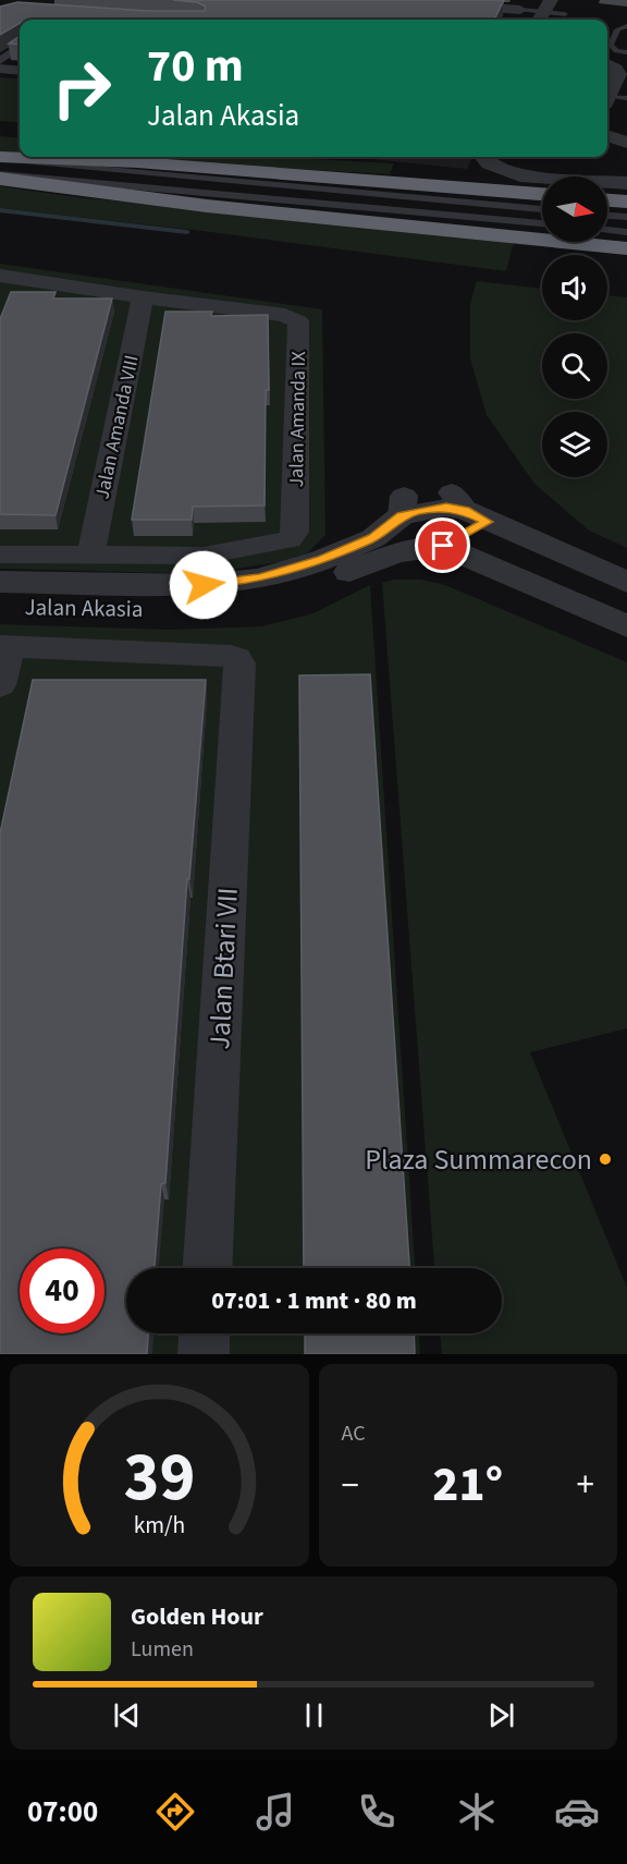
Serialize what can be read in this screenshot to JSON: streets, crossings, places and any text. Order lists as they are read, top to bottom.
{
  "streets": {
    "street": [
      "Jalan Amanda IX",
      "Jalan Amanda VIII",
      "Jalan Akasia",
      "Jalan Btari VII"
    ]
  },
  "crossings": [
    ["Jalan Amanda IX", "Jalan Amanda VIII"]
  ],
  "places": ["Plaza Summarecon"],
  "north": "right",
  "page": {
    "turn": ["70 m", "Jalan Akasia"],
    "limit": "40",
    "trip": "07:01 · 1 mnt · 80 m",
    "tile": "AC",
    "heat": ["−", "21°", "+"],
    "song": ["Golden Hour", "Lumen"],
    "tabs": "07:00",
    "gauge": ["39", "km/h"]
  }
}
